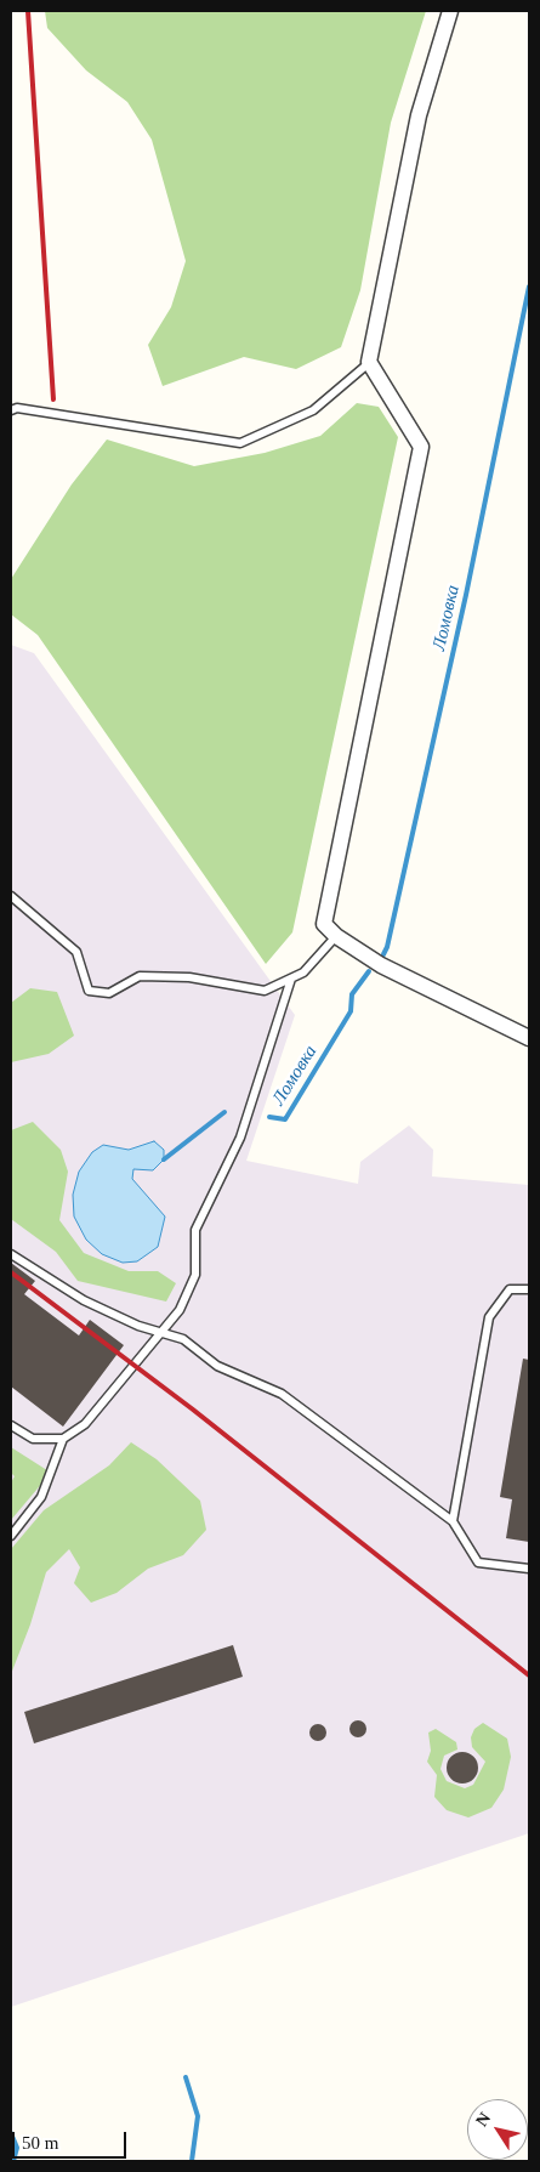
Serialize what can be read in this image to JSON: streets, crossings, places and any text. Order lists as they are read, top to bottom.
{
  "water": ["Ломовка"],
  "scale_bar": "50 m",
  "north": "top left"
}
